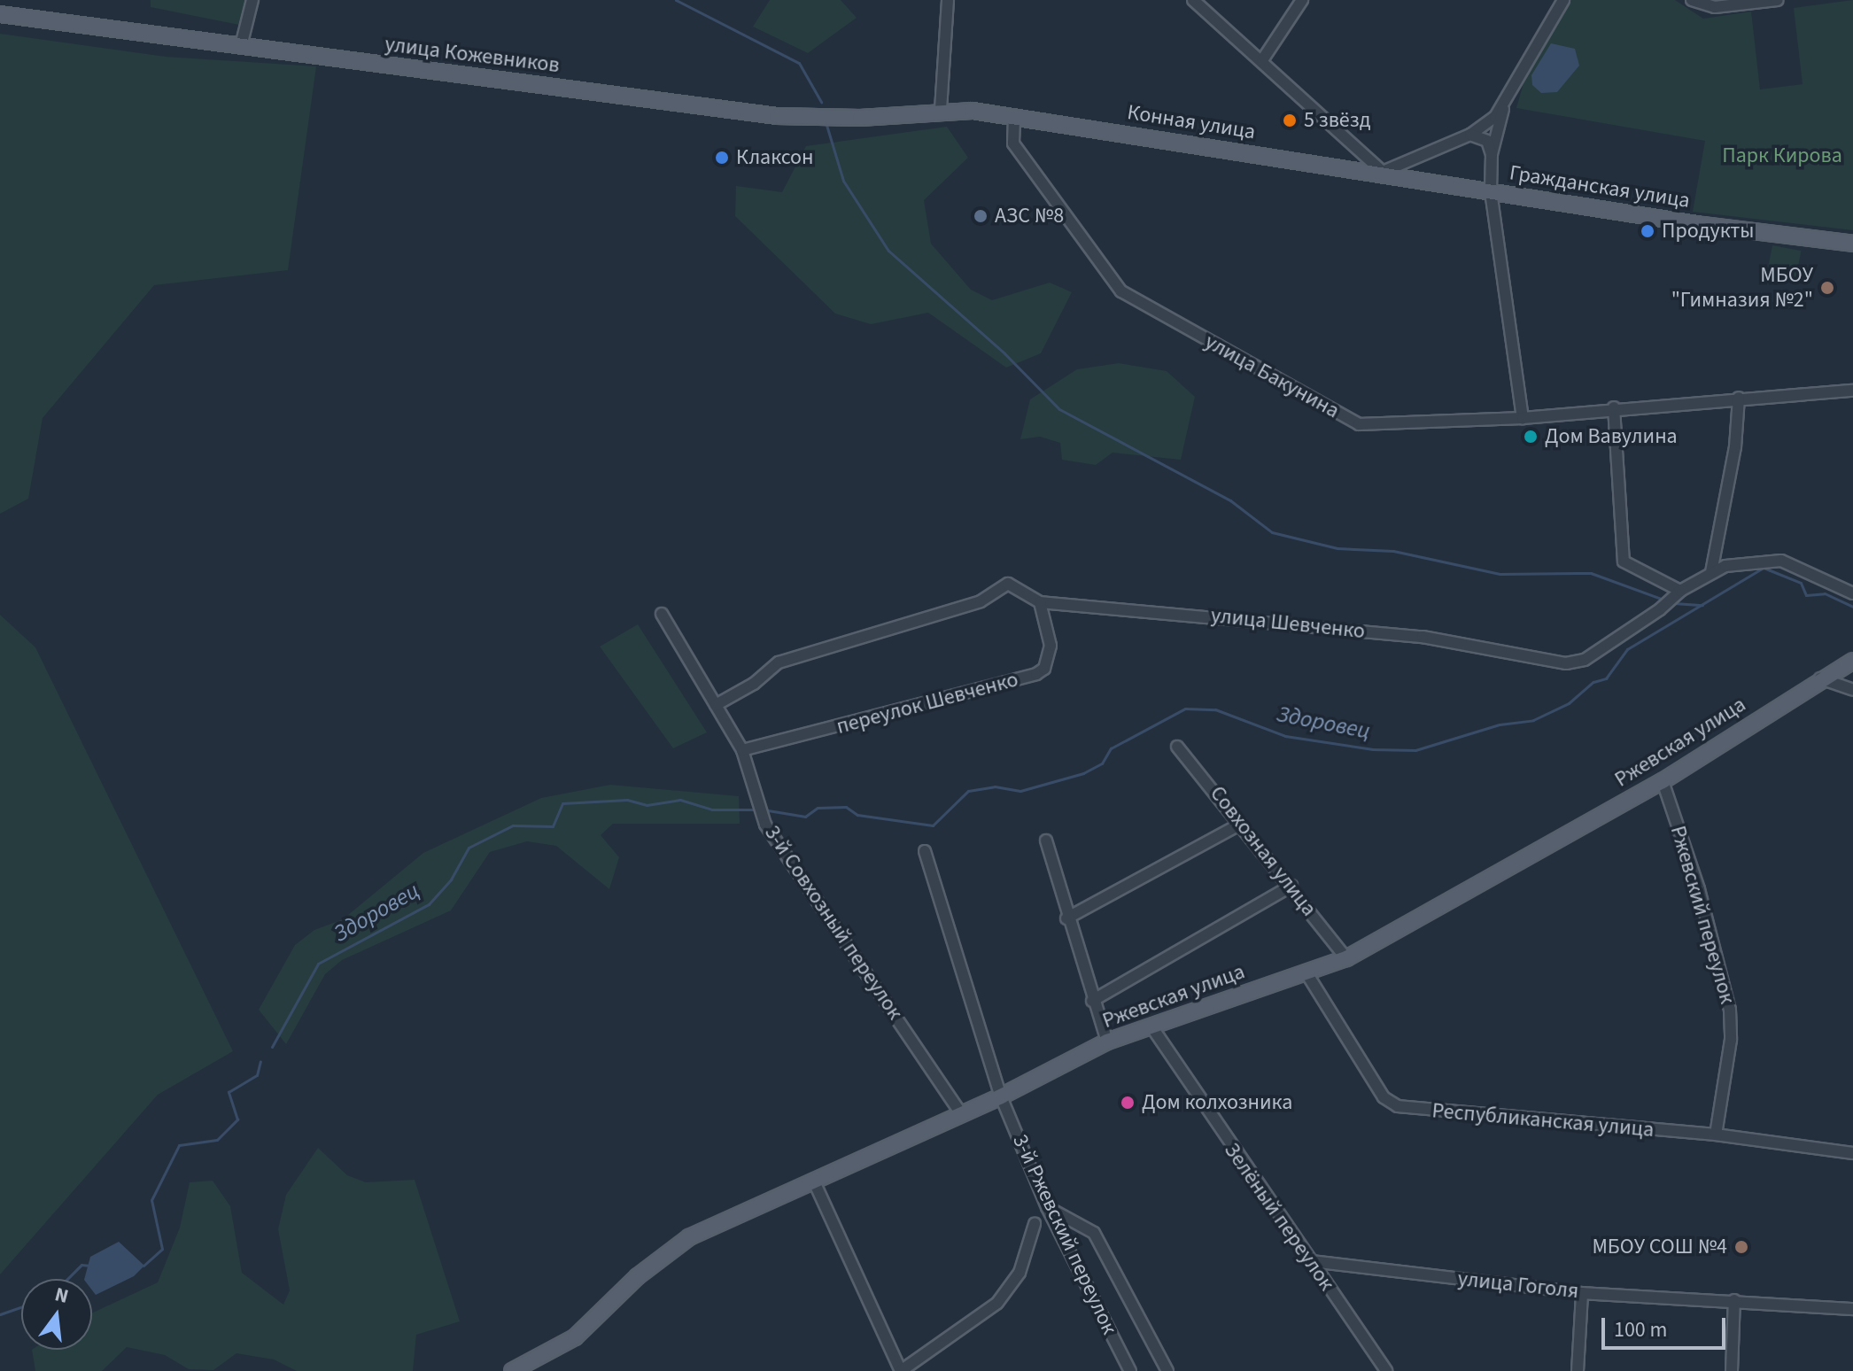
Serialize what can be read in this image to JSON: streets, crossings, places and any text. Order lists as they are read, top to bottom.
{
  "streets": {
    "main road": [
      "улица Кожевников",
      "Конная улица",
      "Гражданская улица",
      "Ржевская улица"
    ],
    "street": [
      "улица Бакунина",
      "улица Шевченко",
      "переулок Шевченко",
      "Совхозная улица",
      "Ржевский переулок",
      "3-й Совхозный переулок",
      "Республиканская улица",
      "Зелёный переулок",
      "3-й Ржевский переулок",
      "улица Гоголя"
    ]
  },
  "crossings": [
    ["улица Кожевников", "Конная улица"],
    ["Конная улица", "Гражданская улица"],
    ["Конная улица", "улица Бакунина"],
    ["улица Шевченко", "переулок Шевченко"],
    ["улица Шевченко", "3-й Совхозный переулок"],
    ["переулок Шевченко", "3-й Совхозный переулок"],
    ["Ржевская улица", "Совхозная улица"],
    ["Ржевская улица", "Ржевский переулок"],
    ["Ржевская улица", "3-й Совхозный переулок"],
    ["Ржевская улица", "Республиканская улица"],
    ["Ржевская улица", "Зелёный переулок"],
    ["Ржевская улица", "3-й Ржевский переулок"],
    ["Ржевский переулок", "Республиканская улица"],
    ["Зелёный переулок", "улица Гоголя"]
  ],
  "water": ["Здоровец"],
  "parks": ["Парк Кирова"],
  "places": [
    "5 звёзд",
    "Клаксон",
    "АЗС №8",
    "Продукты",
    "МБОУ \"Гимназия №2\"",
    "Дом Вавулина",
    "Дом колхозника",
    "МБОУ СОШ №4"
  ],
  "scale_bar": "100 m",
  "north": "top"
}
